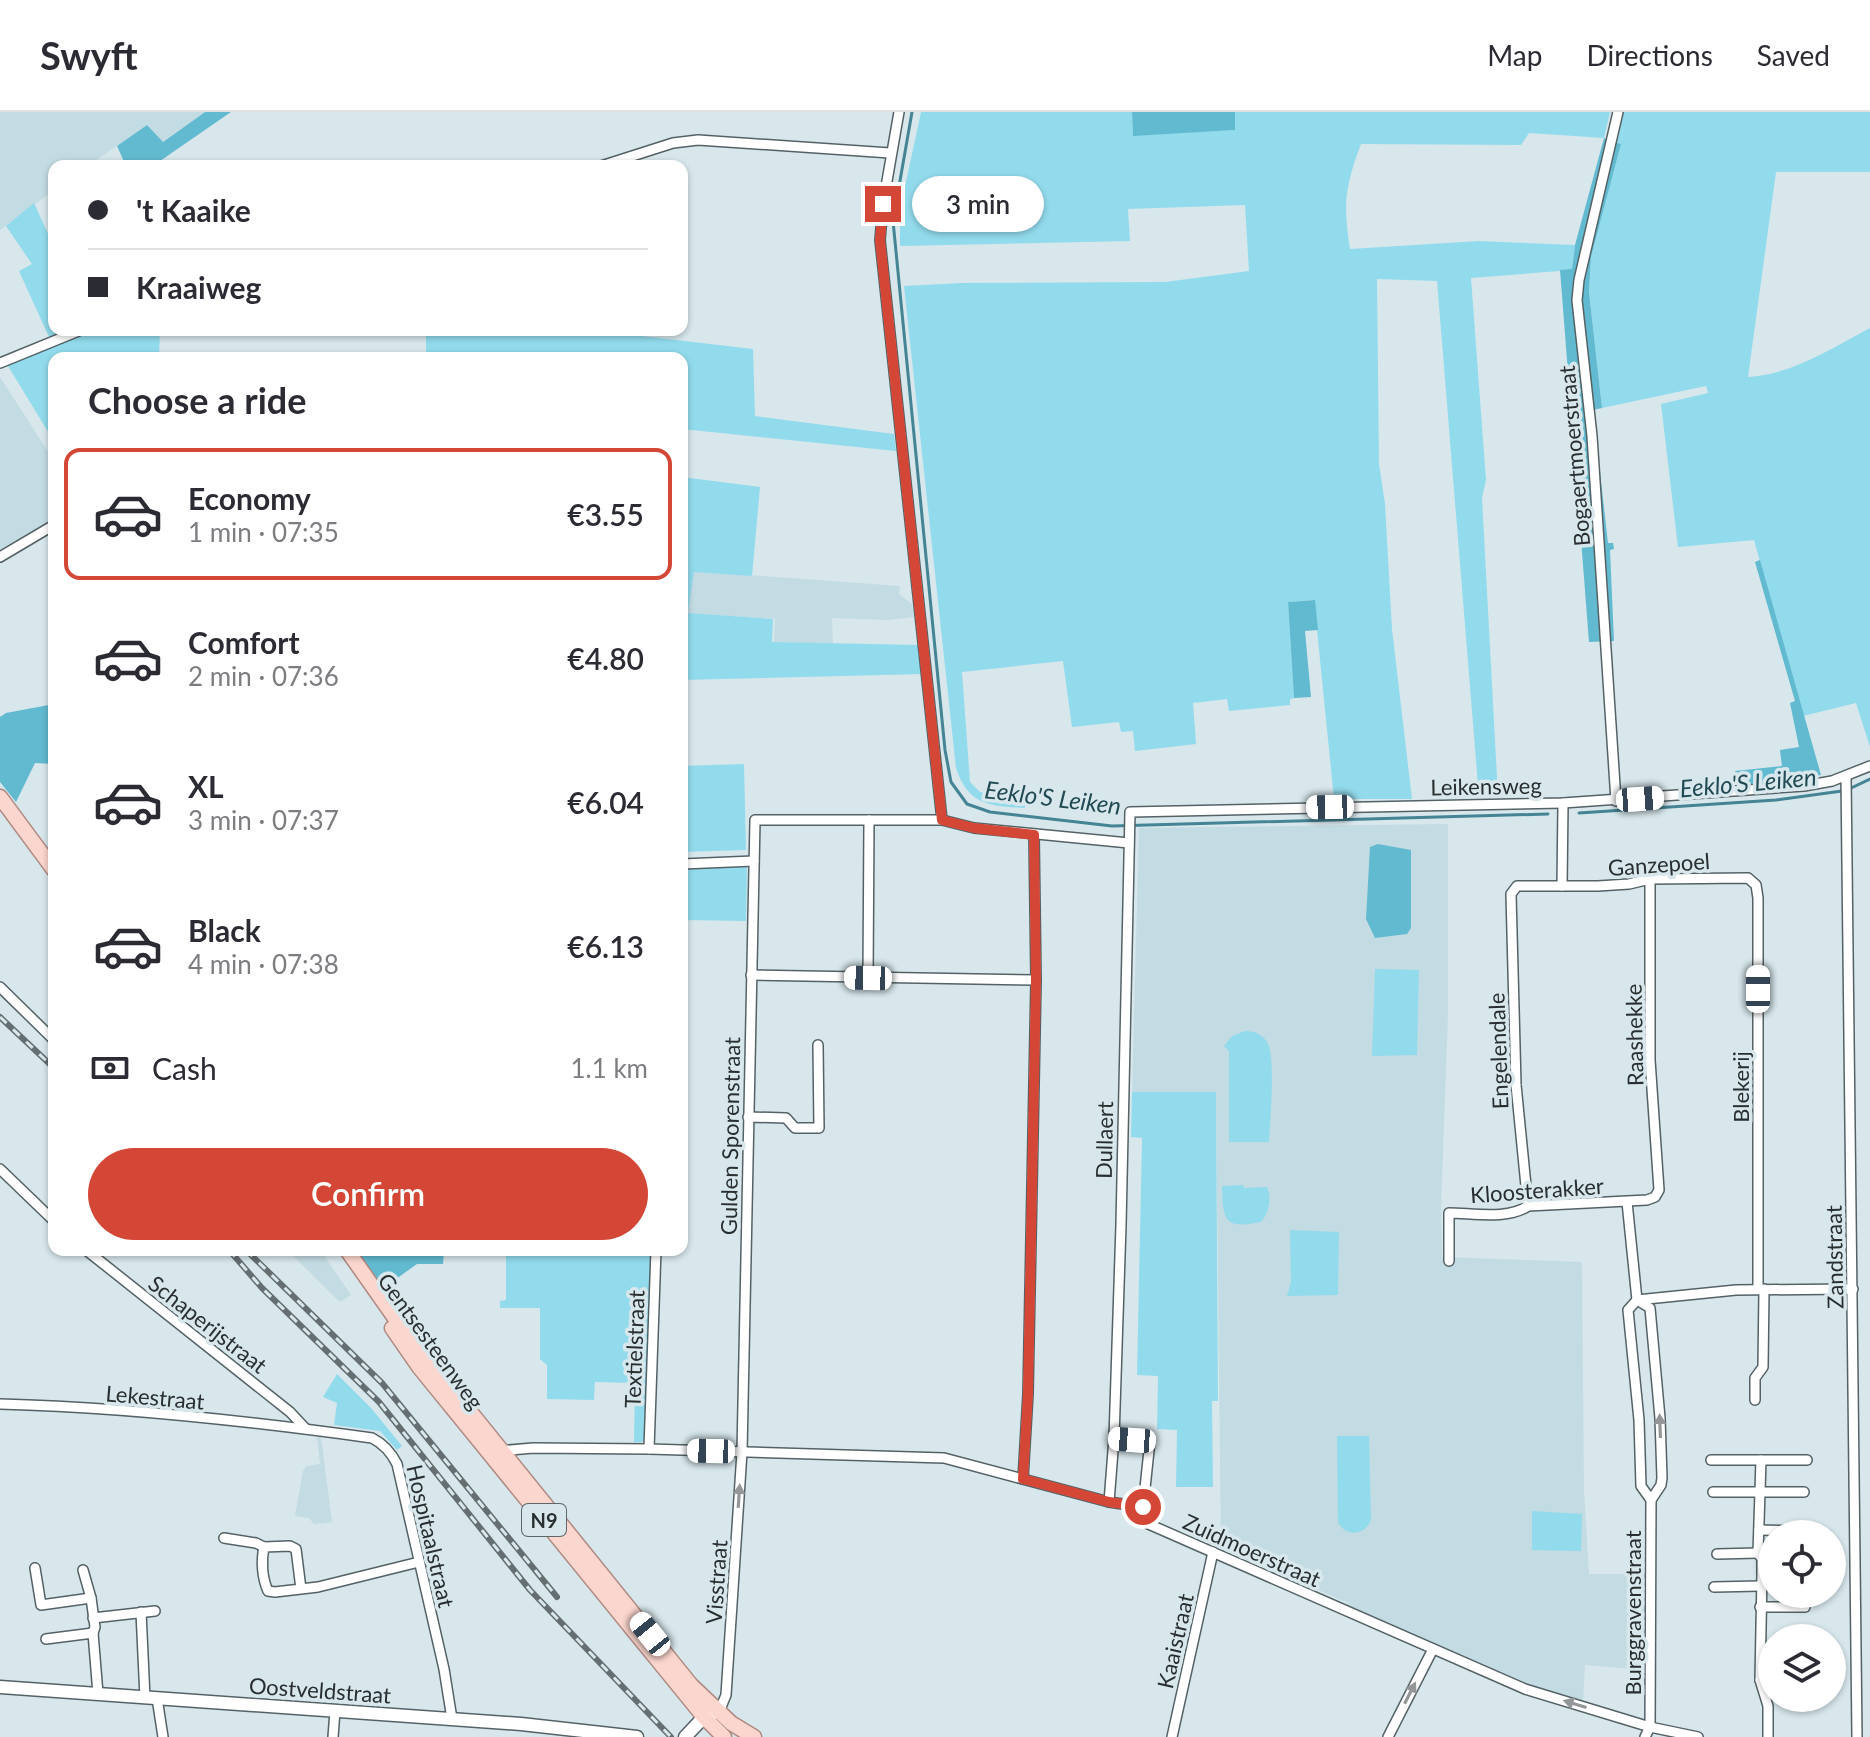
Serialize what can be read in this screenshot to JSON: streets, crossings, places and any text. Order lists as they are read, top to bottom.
{
  "streets": {
    "main road": ["Gentsesteenweg", "N9"],
    "street": [
      "Bogaertmoerstraat",
      "Leikensweg",
      "Ganzepoel",
      "Raashekke",
      "Engelendale",
      "Blekerij",
      "Gulden Sporenstraat",
      "Dullaert",
      "Kloosterakker",
      "Zandstraat",
      "Schaperijstraat",
      "Textielstraat",
      "Lekestraat",
      "Hospitaalstraat",
      "Zuidmoerstraat",
      "Visstraat",
      "Burggravenstraat",
      "Kaaistraat",
      "Oostveldstraat"
    ]
  },
  "crossings": [
    ["Bogaertmoerstraat", "Leikensweg"],
    ["Leikensweg", "Dullaert"],
    ["Leikensweg", "Zandstraat"],
    ["Ganzepoel", "Raashekke"],
    ["Ganzepoel", "Engelendale"],
    ["Ganzepoel", "Blekerij"],
    ["Raashekke", "Kloosterakker"],
    ["Engelendale", "Kloosterakker"],
    ["Gulden Sporenstraat", "Visstraat"],
    ["Kloosterakker", "Burggravenstraat"],
    ["Schaperijstraat", "Lekestraat"],
    ["Schaperijstraat", "Hospitaalstraat"],
    ["Gentsesteenweg", "N9"],
    ["Lekestraat", "Hospitaalstraat"],
    ["N9", "Visstraat"],
    ["Hospitaalstraat", "Oostveldstraat"],
    ["Zuidmoerstraat", "Burggravenstraat"],
    ["Zuidmoerstraat", "Kaaistraat"]
  ],
  "one_way": ["Zuidmoerstraat", "Visstraat"],
  "water": ["Eeklo'S Leiken"],
  "page": {
    "header": "Swyft",
    "nav": ["Map", "Directions", "Saved"],
    "banner": ["'t Kaaike", "Kraaiweg"],
    "bubble": "3 min",
    "heading": "Choose a ride",
    "list": [
      {
        "name": "Economy",
        "note": "1 min · 07:35",
        "value": "€3.55"
      },
      {
        "name": "Comfort",
        "note": "2 min · 07:36",
        "value": "€4.80"
      },
      {
        "name": "XL",
        "note": "3 min · 07:37",
        "value": "€6.04"
      },
      {
        "name": "Black",
        "note": "4 min · 07:38",
        "value": "€6.13"
      }
    ],
    "pay": ["Cash", "1.1 km"],
    "buttons": "Confirm"
  }
}
